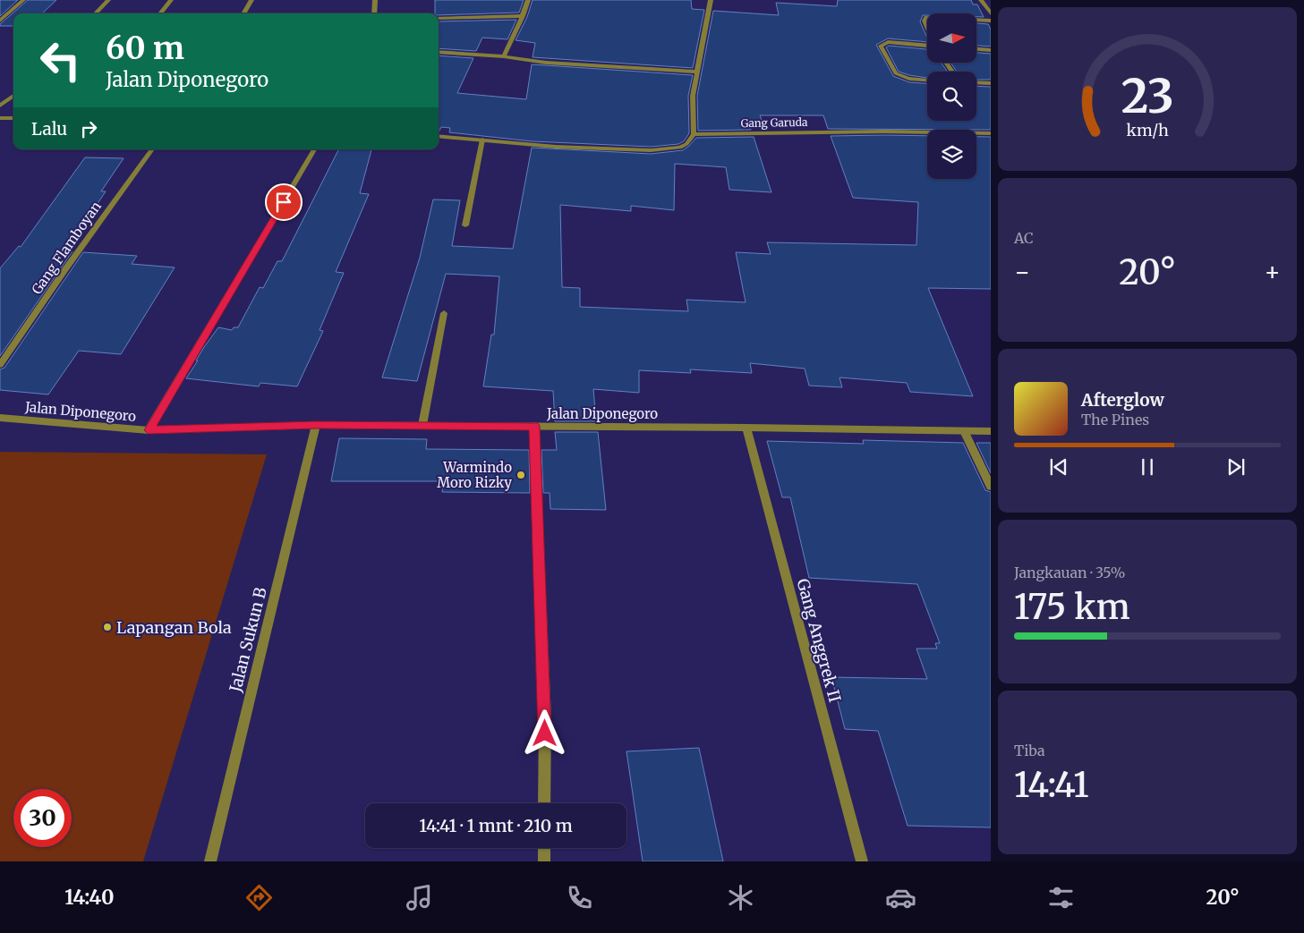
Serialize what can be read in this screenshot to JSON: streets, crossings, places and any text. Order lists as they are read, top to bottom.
{
  "streets": {
    "street": [
      "Gang Garuda",
      "Gang Flamboyan",
      "Jalan Diponegoro",
      "Jalan Sukun B",
      "Gang Anggrek II"
    ]
  },
  "crossings": [
    ["Jalan Diponegoro", "Jalan Sukun B"],
    ["Jalan Diponegoro", "Gang Anggrek II"]
  ],
  "places": ["Warmindo Moro Rizky", "Lapangan Bola"],
  "north": "right",
  "page": {
    "turn": ["60 m", "Jalan Diponegoro"],
    "then": "Lalu",
    "tile": [
      "AC",
      ["Jangkauan · 35%", "175 km"],
      ["Tiba", "14:41"]
    ],
    "heat": ["−", "20°", "+"],
    "song": ["Afterglow", "The Pines"],
    "limit": "30",
    "trip": "14:41 · 1 mnt · 210 m",
    "tabs": ["14:40", "20°"],
    "gauge": ["23", "km/h"]
  }
}
